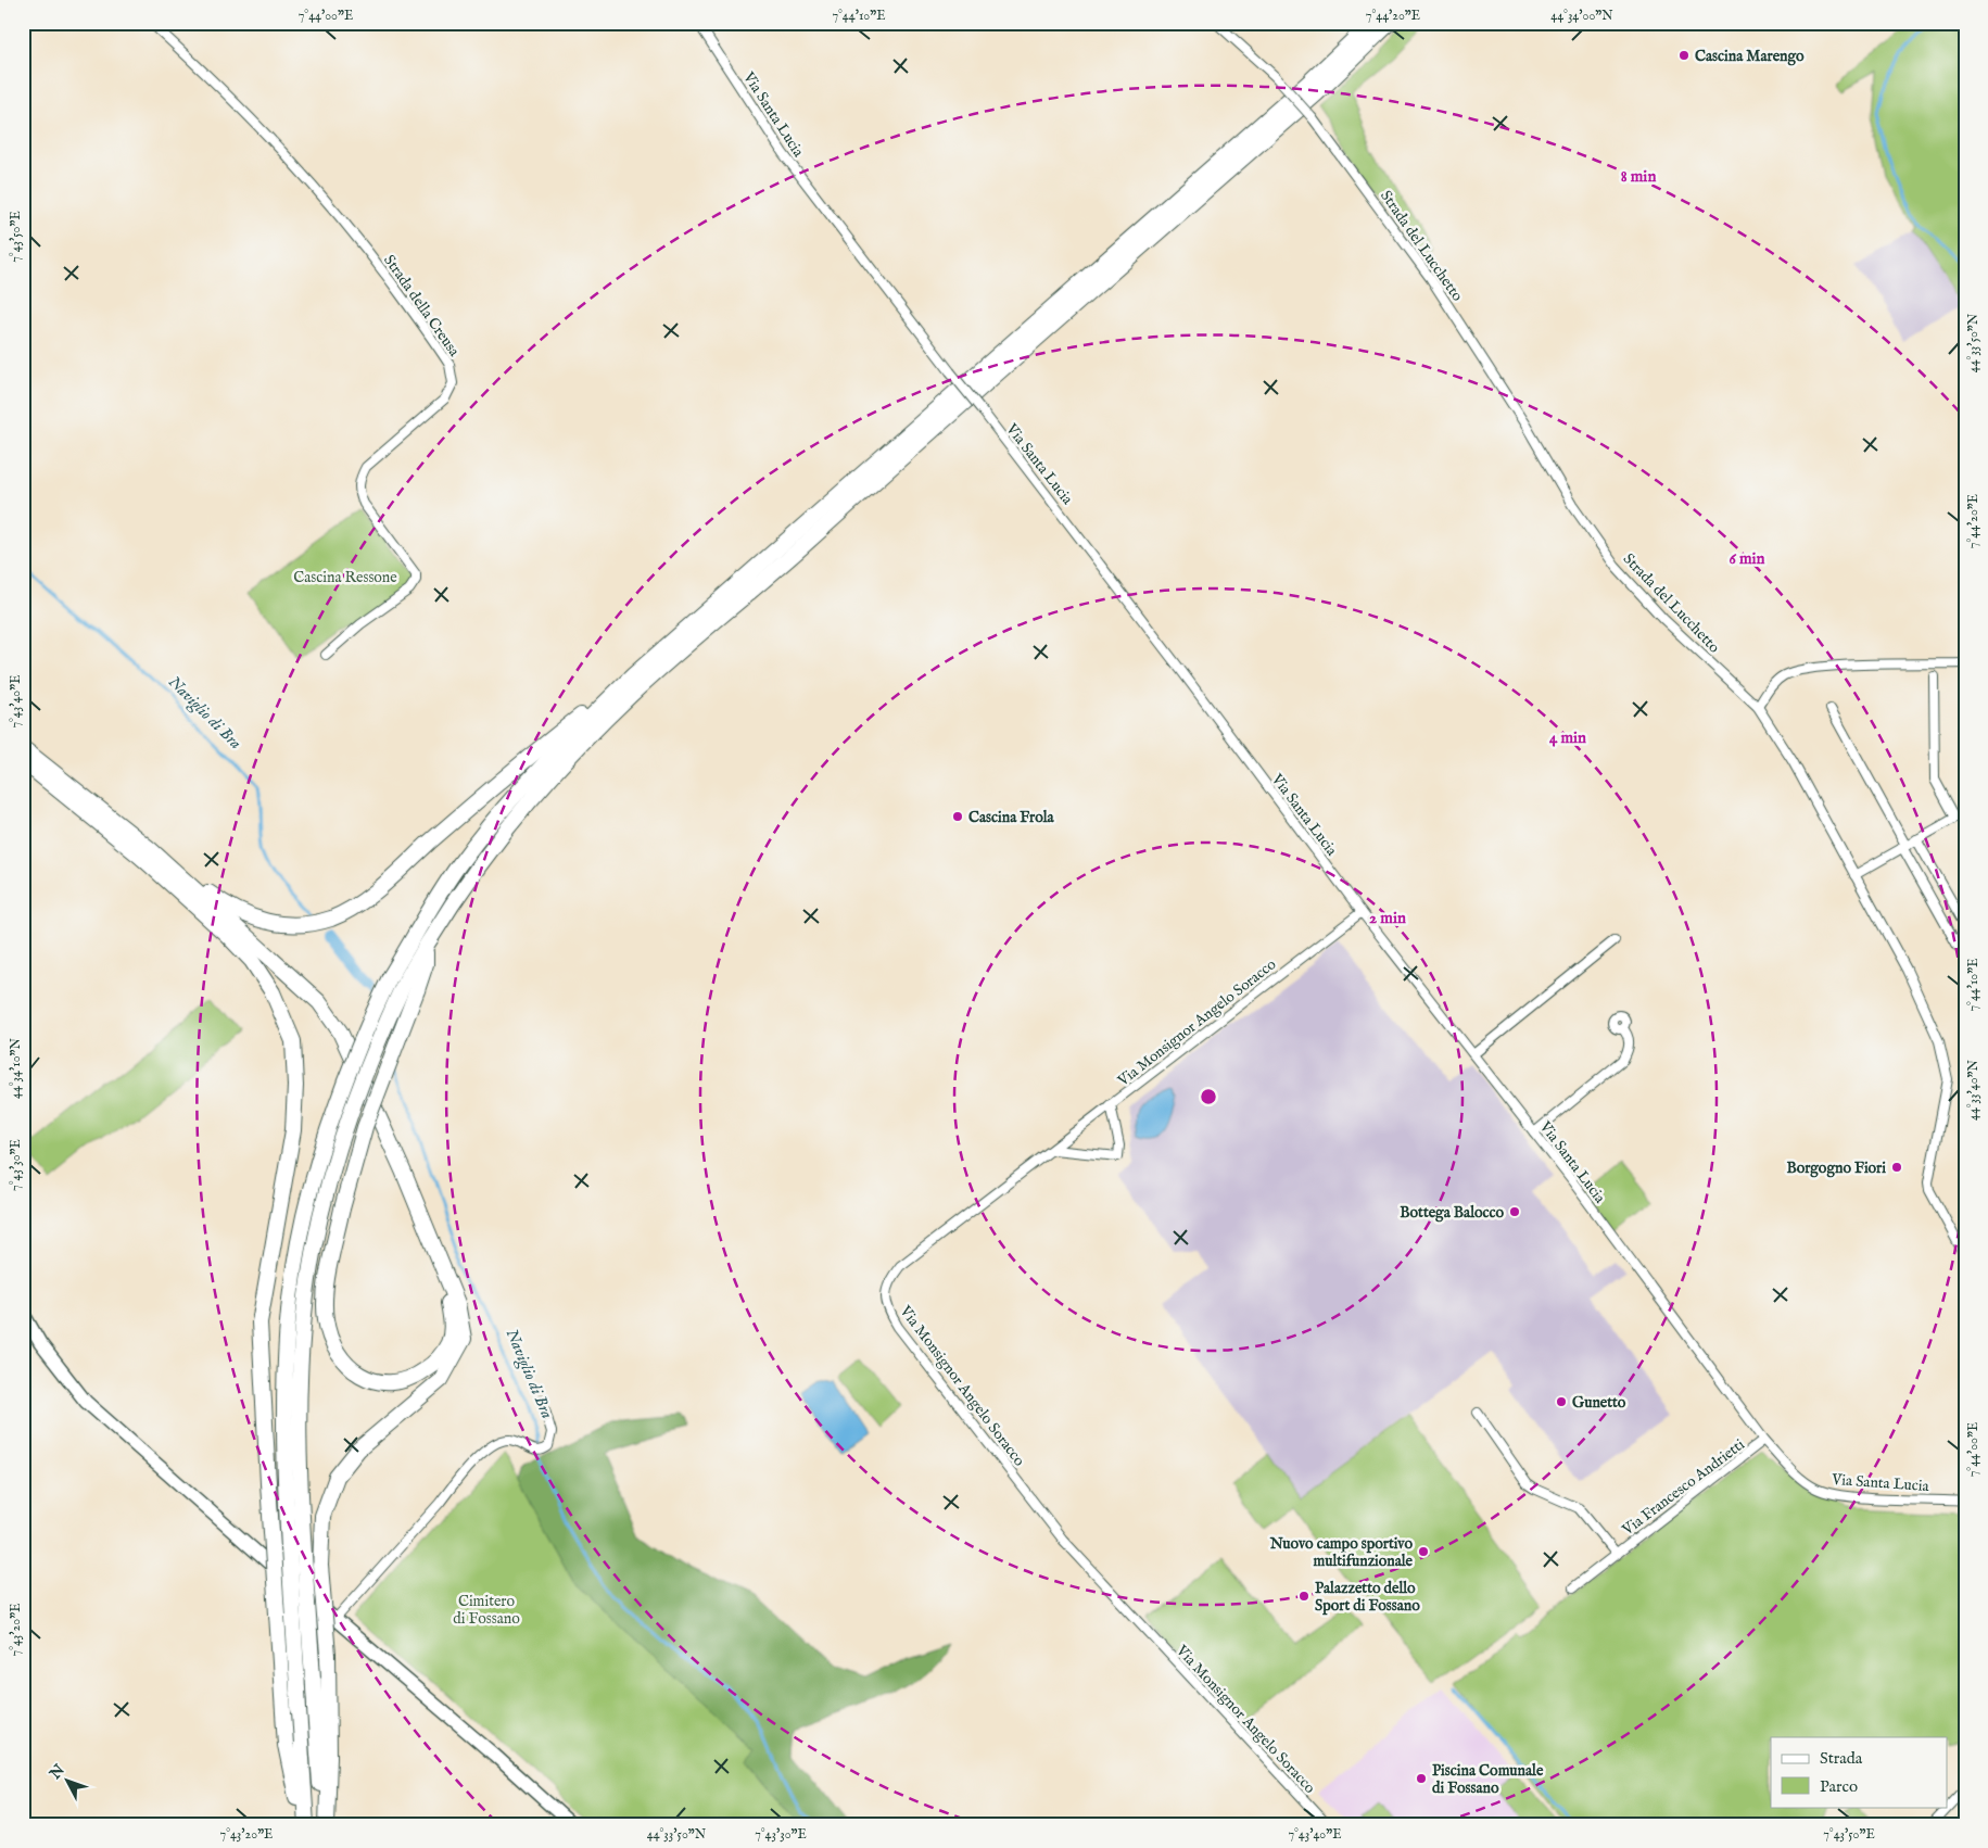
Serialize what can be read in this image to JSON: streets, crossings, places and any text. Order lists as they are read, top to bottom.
{
  "streets": {
    "street": [
      "Via Santa Lucia",
      "Strada del Lucchetto",
      "Strada della Creusa",
      "Via Monsignor Angelo Soracco",
      "Via Francesco Andrietti"
    ]
  },
  "crossings": [
    ["Via Santa Lucia", "Via Monsignor Angelo Soracco"],
    ["Via Santa Lucia", "Via Francesco Andrietti"]
  ],
  "water": ["Naviglio di Bra"],
  "parks": ["Cascina Ressone", "Cimitero di Fossano"],
  "places": [
    "Cascina Marengo",
    "Cascina Frola",
    "Borgogno Fiori",
    "Bottega Balocco",
    "Gunetto",
    "Nuovo campo sportivo multifunzionale",
    "Palazzetto dello Sport di Fossano",
    "Piscina Comunale di Fossano"
  ],
  "legend": ["Strada", "Parco"],
  "north": "top left",
  "coordinates": [
    "7°44'00\"E",
    "7°44'10\"E",
    "7°44'20\"E",
    "44°34'00\"N",
    "7°43'50\"E",
    "44°33'50\"N",
    "7°43'40\"E",
    "44°34'10\"N",
    "44°33'40\"N",
    "7°43'30\"E",
    "7°43'20\"E"
  ],
  "rings": [
    "8 min",
    "6 min",
    "4 min",
    "2 min"
  ]
}
